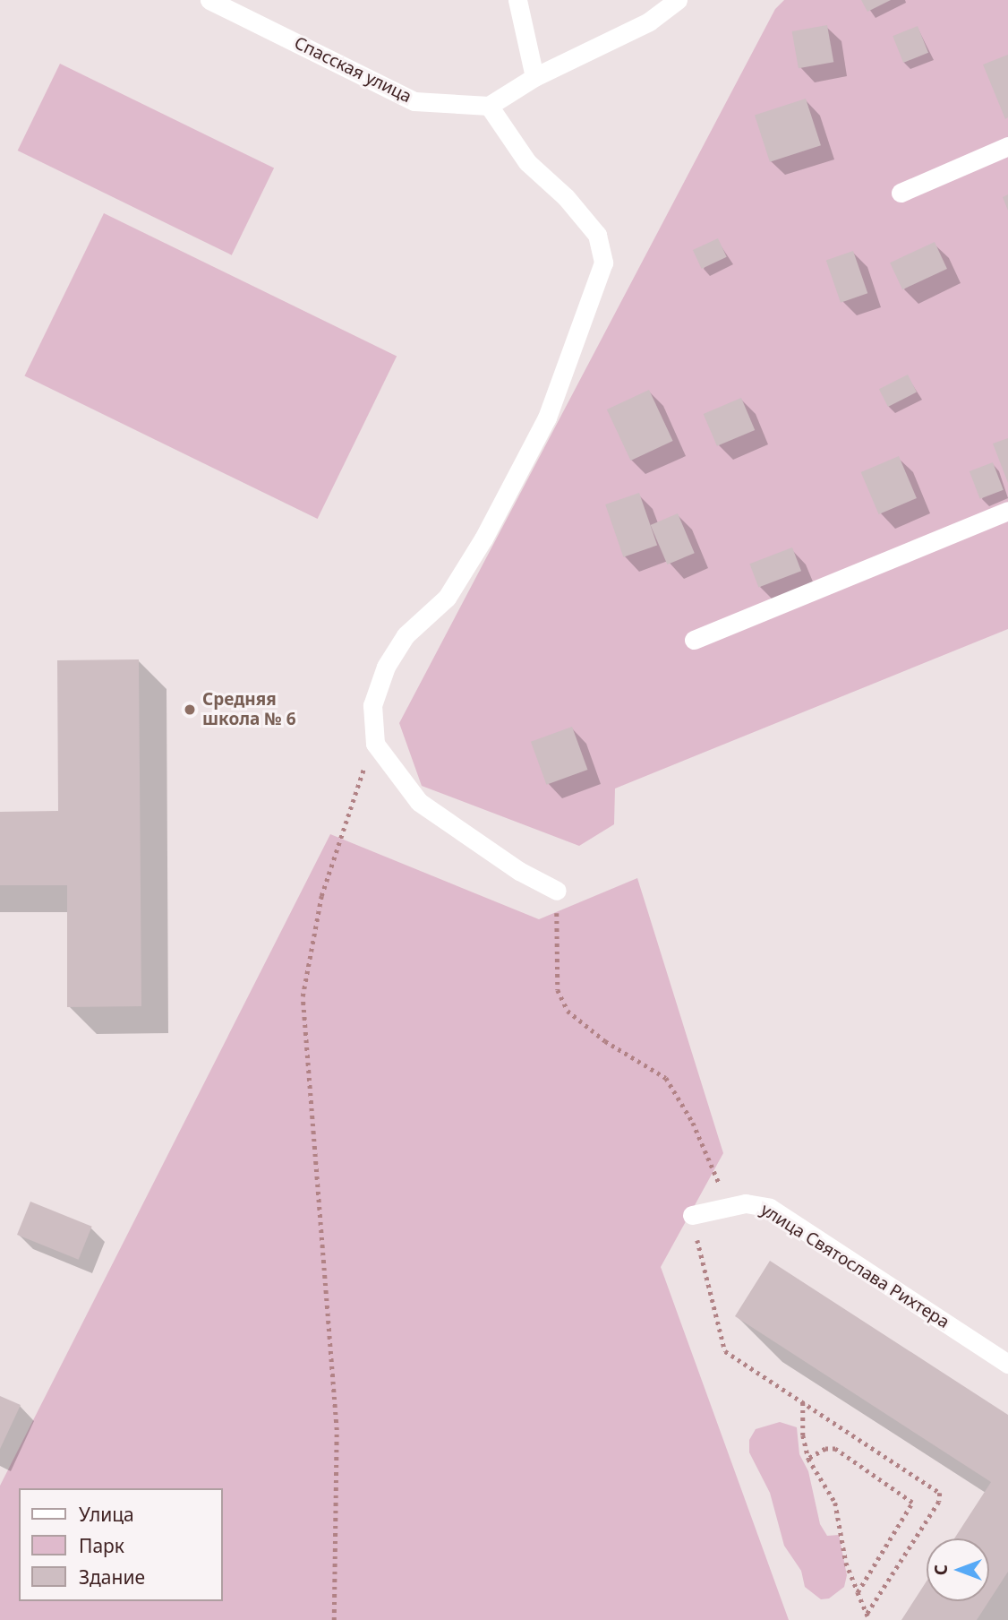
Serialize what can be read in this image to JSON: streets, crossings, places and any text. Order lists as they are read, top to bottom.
{
  "streets": {
    "street": ["Спасская улица", "улица Святослава Рихтера"]
  },
  "places": ["Средняя школа № 6"],
  "legend": ["Улица", "Парк", "Здание"],
  "north": "left"
}
